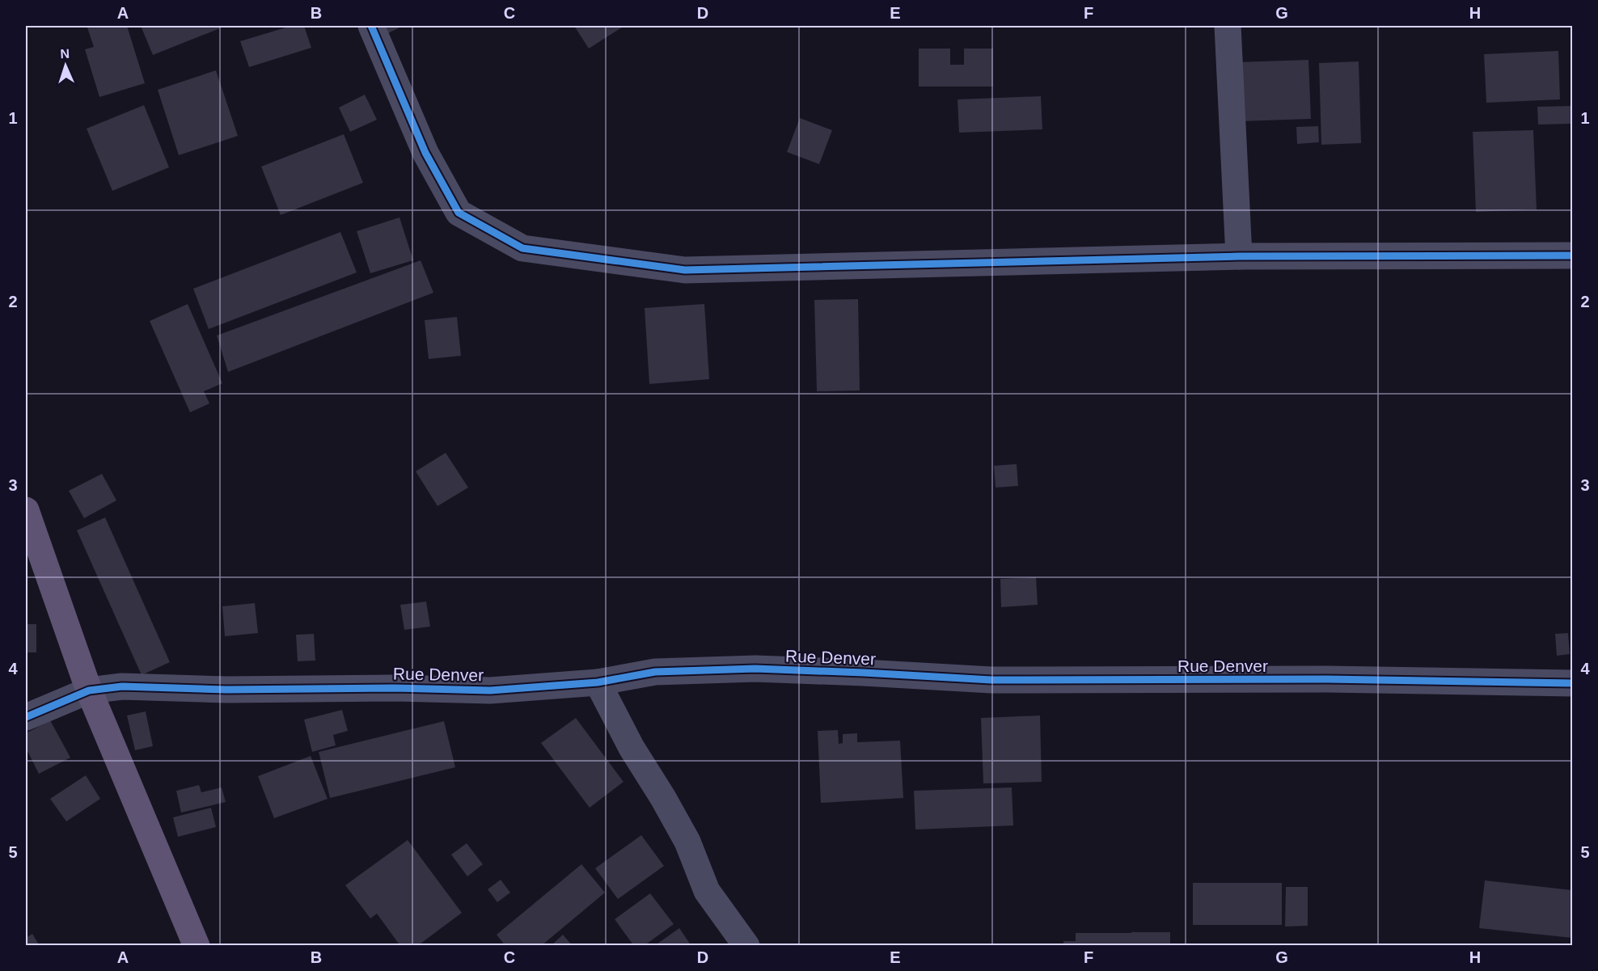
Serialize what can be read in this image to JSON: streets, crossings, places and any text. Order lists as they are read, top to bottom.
{
  "streets": {
    "street": ["Rue Denver"]
  },
  "north": "top",
  "grid": {
    "columns": [
      "A",
      "B",
      "C",
      "D",
      "E",
      "F",
      "G",
      "H"
    ],
    "rows": [
      "1",
      "2",
      "3",
      "4",
      "5"
    ]
  }
}
